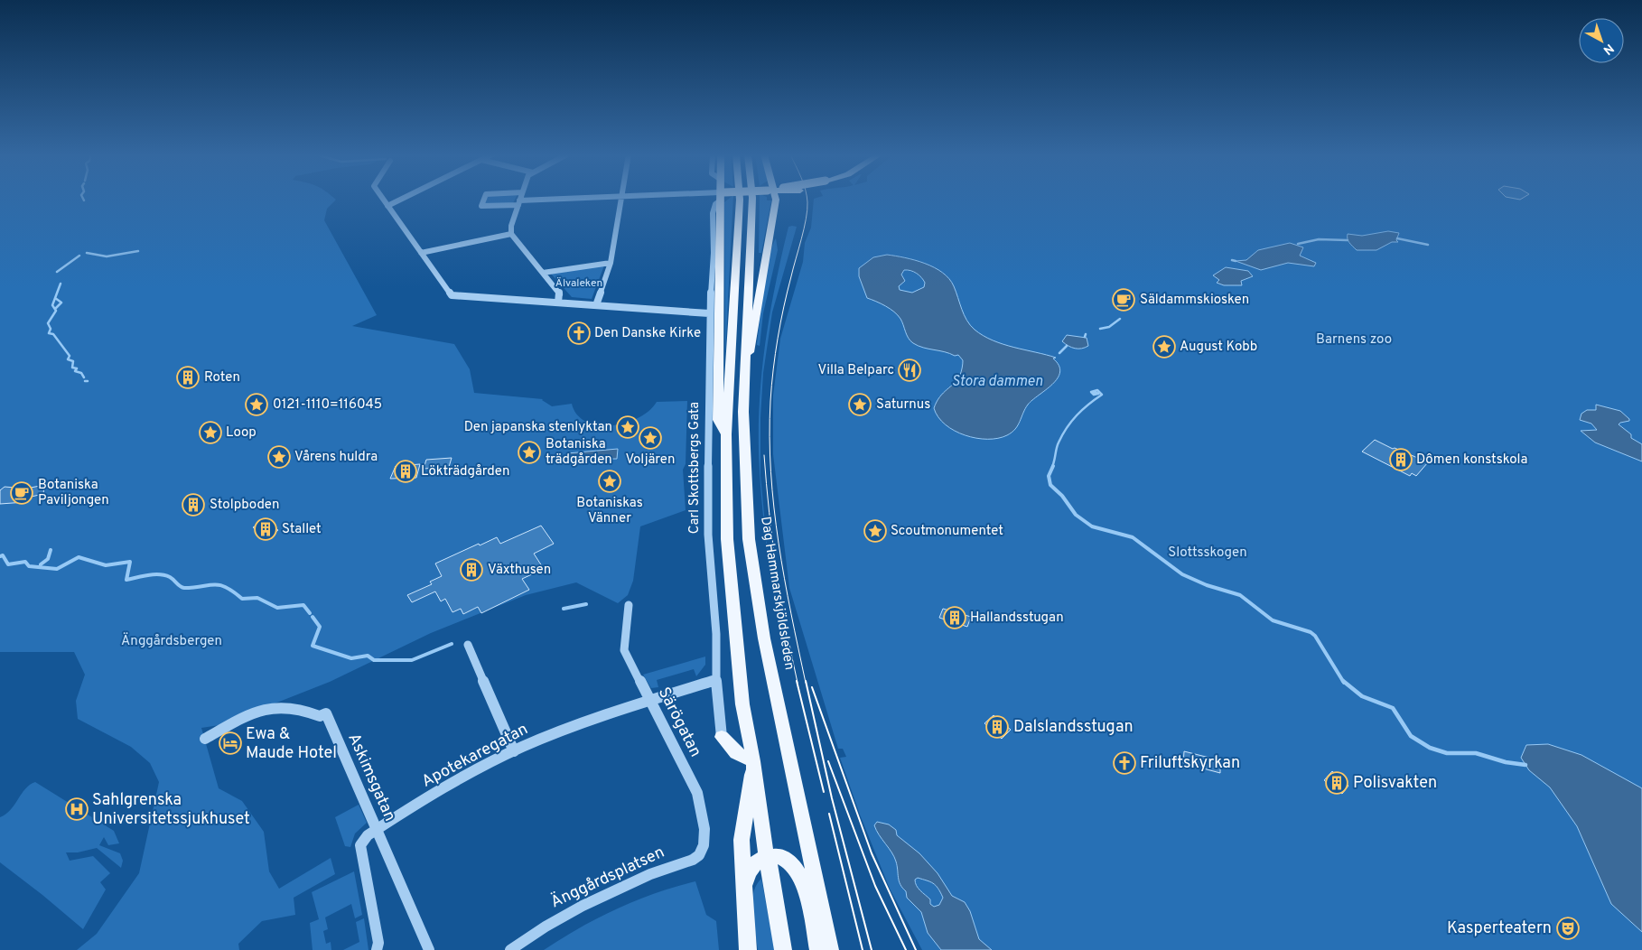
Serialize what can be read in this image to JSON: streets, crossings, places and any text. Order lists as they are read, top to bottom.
{
  "streets": {
    "main road": ["Dag Hammarskjöldsleden"],
    "street": [
      "Carl Skottsbergs Gata",
      "Särögatan",
      "Apotekaregatan",
      "Askimsgatan",
      "Änggårdsplatsen"
    ]
  },
  "crossings": [
    ["Carl Skottsbergs Gata", "Apotekaregatan"],
    ["Särögatan", "Apotekaregatan"],
    ["Särögatan", "Änggårdsplatsen"],
    ["Apotekaregatan", "Askimsgatan"]
  ],
  "water": ["Stora dammen"],
  "parks": [
    "Älvaleken",
    "Barnens zoo",
    "Slottsskogen",
    "Änggårdsbergen"
  ],
  "places": {
    "cafe": ["Säldammskiosken", "Botaniska Paviljongen"],
    "church": ["Den Danske Kirke", "Friluftskyrkan"],
    "place": [
      "August Kobb",
      "0121-1110=116045",
      "Saturnus",
      "Den japanska stenlyktan",
      "Loop",
      "Voljären",
      "Botaniska trädgården",
      "Vårens huldra",
      "Botaniskas Vänner",
      "Scoutmonumentet"
    ],
    "restaurant": ["Villa Belparc"],
    "building": [
      "Roten",
      "Dômen konstskola",
      "Lökträdgården",
      "Stolpboden",
      "Stallet",
      "Växthusen",
      "Hallandsstugan",
      "Dalslandsstugan",
      "Polisvakten"
    ],
    "hotel": ["Ewa & Maude Hotel"],
    "hospital": ["Sahlgrenska Universitetssjukhuset"],
    "theatre": ["Kasperteatern"]
  },
  "north": "bottom right"
}
